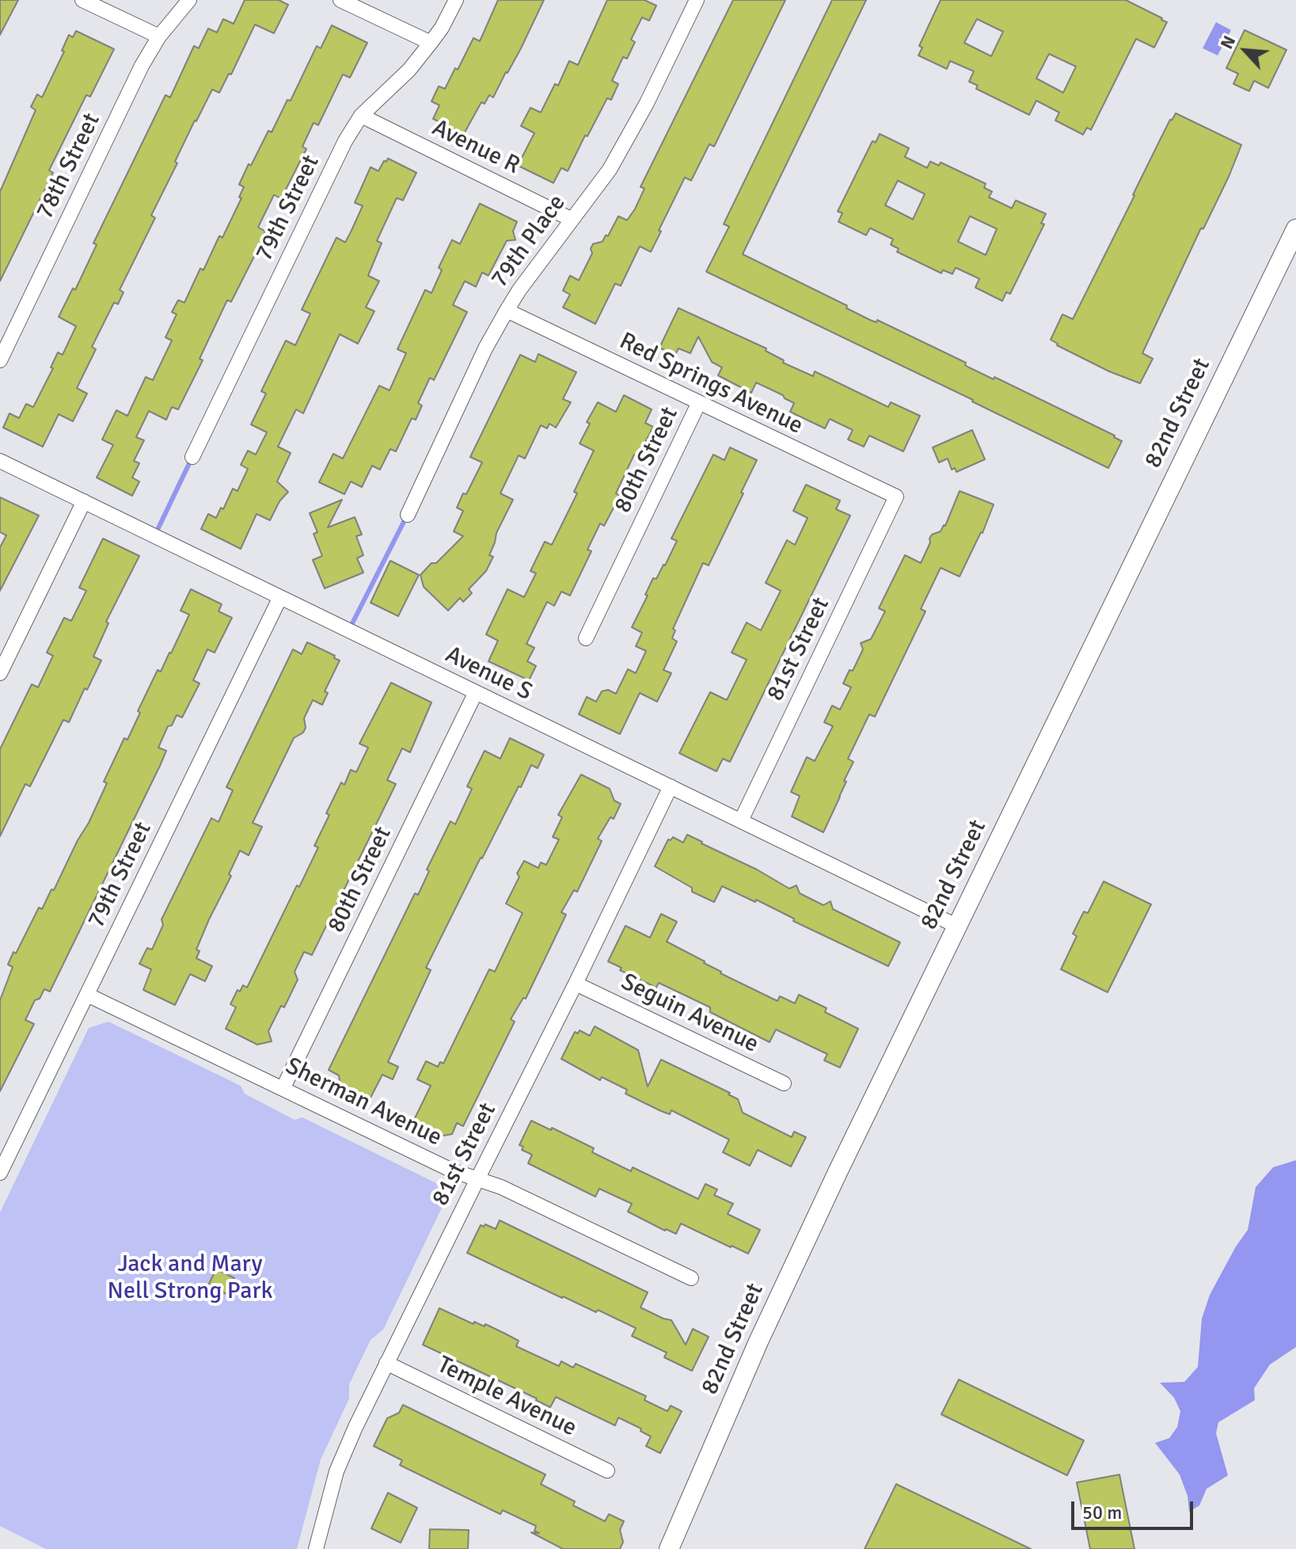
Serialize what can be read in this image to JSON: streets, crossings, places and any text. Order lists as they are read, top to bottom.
{
  "streets": {
    "main road": ["82nd Street"],
    "street": [
      "Avenue R",
      "78th Street",
      "79th Street",
      "79th Place",
      "Red Springs Avenue",
      "80th Street",
      "81st Street",
      "Avenue S",
      "Seguin Avenue",
      "Sherman Avenue",
      "Temple Avenue"
    ]
  },
  "crossings": [
    ["Avenue R", "79th Street"],
    ["Avenue R", "79th Place"],
    ["79th Street", "Avenue S"],
    ["79th Street", "Sherman Avenue"],
    ["79th Place", "Red Springs Avenue"],
    ["Red Springs Avenue", "80th Street"],
    ["Red Springs Avenue", "81st Street"],
    ["82nd Street", "Avenue S"],
    ["80th Street", "Avenue S"],
    ["80th Street", "Sherman Avenue"],
    ["81st Street", "Avenue S"],
    ["81st Street", "Seguin Avenue"],
    ["81st Street", "Sherman Avenue"],
    ["81st Street", "Temple Avenue"]
  ],
  "parks": ["Jack and Mary Nell Strong Park"],
  "scale_bar": "50 m",
  "north": "top left"
}
